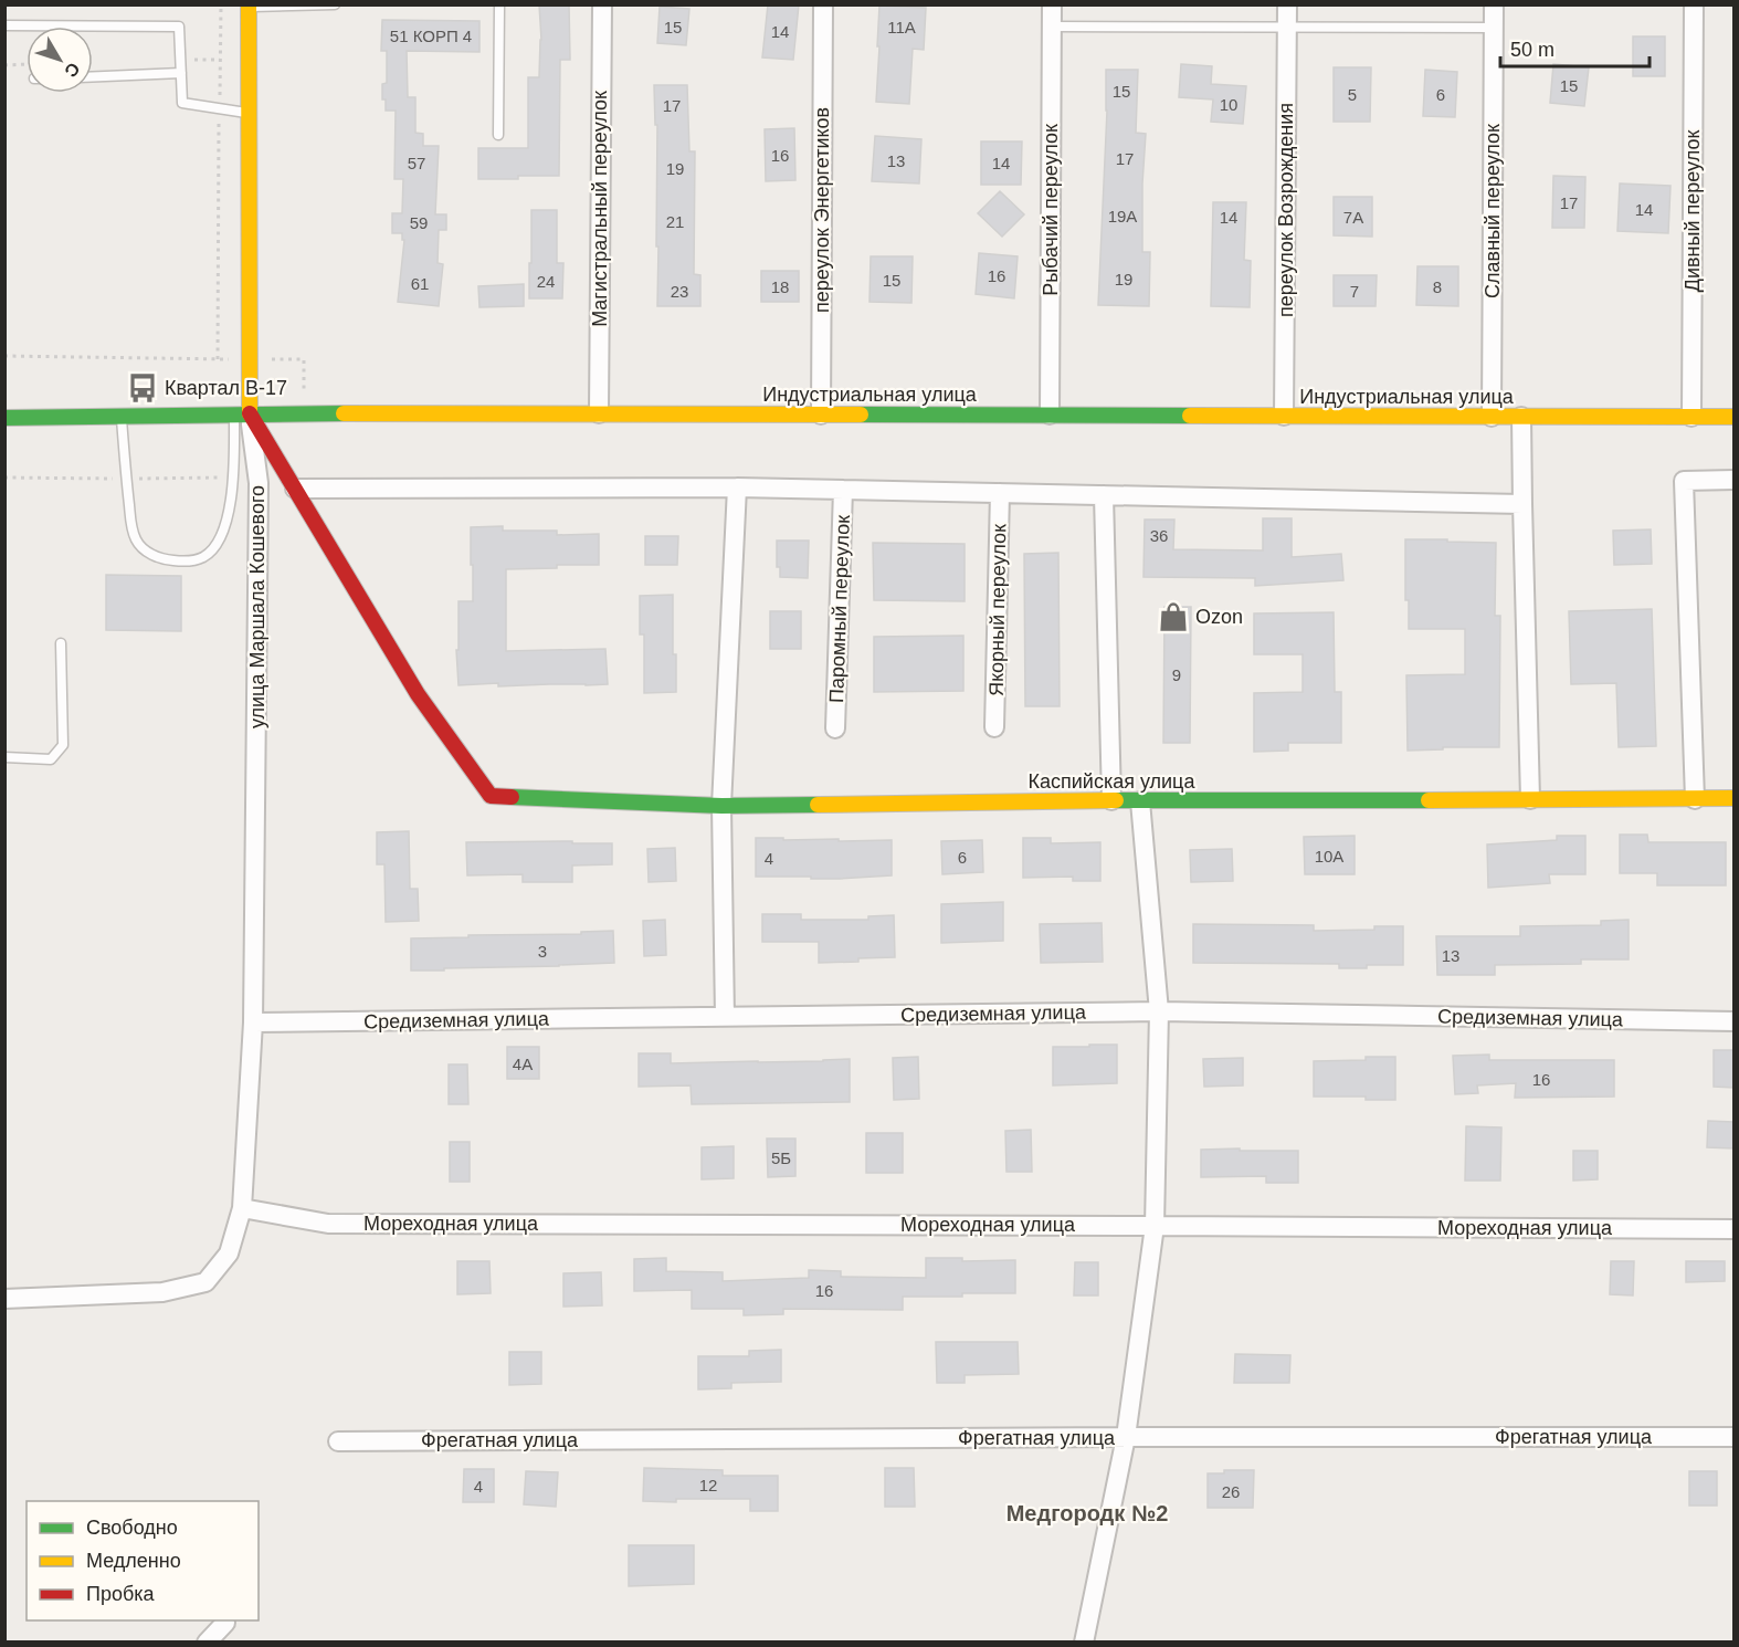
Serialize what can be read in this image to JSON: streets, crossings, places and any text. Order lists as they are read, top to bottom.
{
  "streets": {
    "street": [
      "Магистральный переулок",
      "переулок Энергетиков",
      "Рыбачий переулок",
      "переулок Возрождения",
      "Славный переулок",
      "Дивный переулок",
      "Индустриальная улица",
      "улица Маршала Кошевого",
      "Паромный переулок",
      "Якорный переулок",
      "Каспийская улица",
      "Средиземная улица",
      "Мореходная улица",
      "Фрегатная улица"
    ]
  },
  "crossings": [
    ["Магистральный переулок", "Индустриальная улица"],
    ["переулок Энергетиков", "Индустриальная улица"],
    ["Рыбачий переулок", "Индустриальная улица"],
    ["переулок Возрождения", "Индустриальная улица"],
    ["Славный переулок", "Индустриальная улица"],
    ["Дивный переулок", "Индустриальная улица"],
    ["Индустриальная улица", "улица Маршала Кошевого"],
    ["улица Маршала Кошевого", "Средиземная улица"],
    ["улица Маршала Кошевого", "Мореходная улица"]
  ],
  "districts": ["Медгородк №2"],
  "places": {
    "bus stop": ["Квартал В-17"],
    "shop": ["Ozon"]
  },
  "house_numbers": [
    "15",
    "11А",
    "14",
    "51 КОРП 4",
    "15",
    "15",
    "5",
    "6",
    "10",
    "17",
    "16",
    "17",
    "13",
    "57",
    "14",
    "19",
    "17",
    "14",
    "19А",
    "14",
    "7А",
    "21",
    "59",
    "16",
    "19",
    "15",
    "24",
    "61",
    "18",
    "8",
    "23",
    "7",
    "36",
    "9",
    "10А",
    "6",
    "4",
    "3",
    "13",
    "4А",
    "16",
    "5Б",
    "16",
    "12",
    "4",
    "26"
  ],
  "legend": ["Свободно", "Медленно", "Пробка"],
  "scale_bar": "50 m",
  "north": "bottom right"
}
